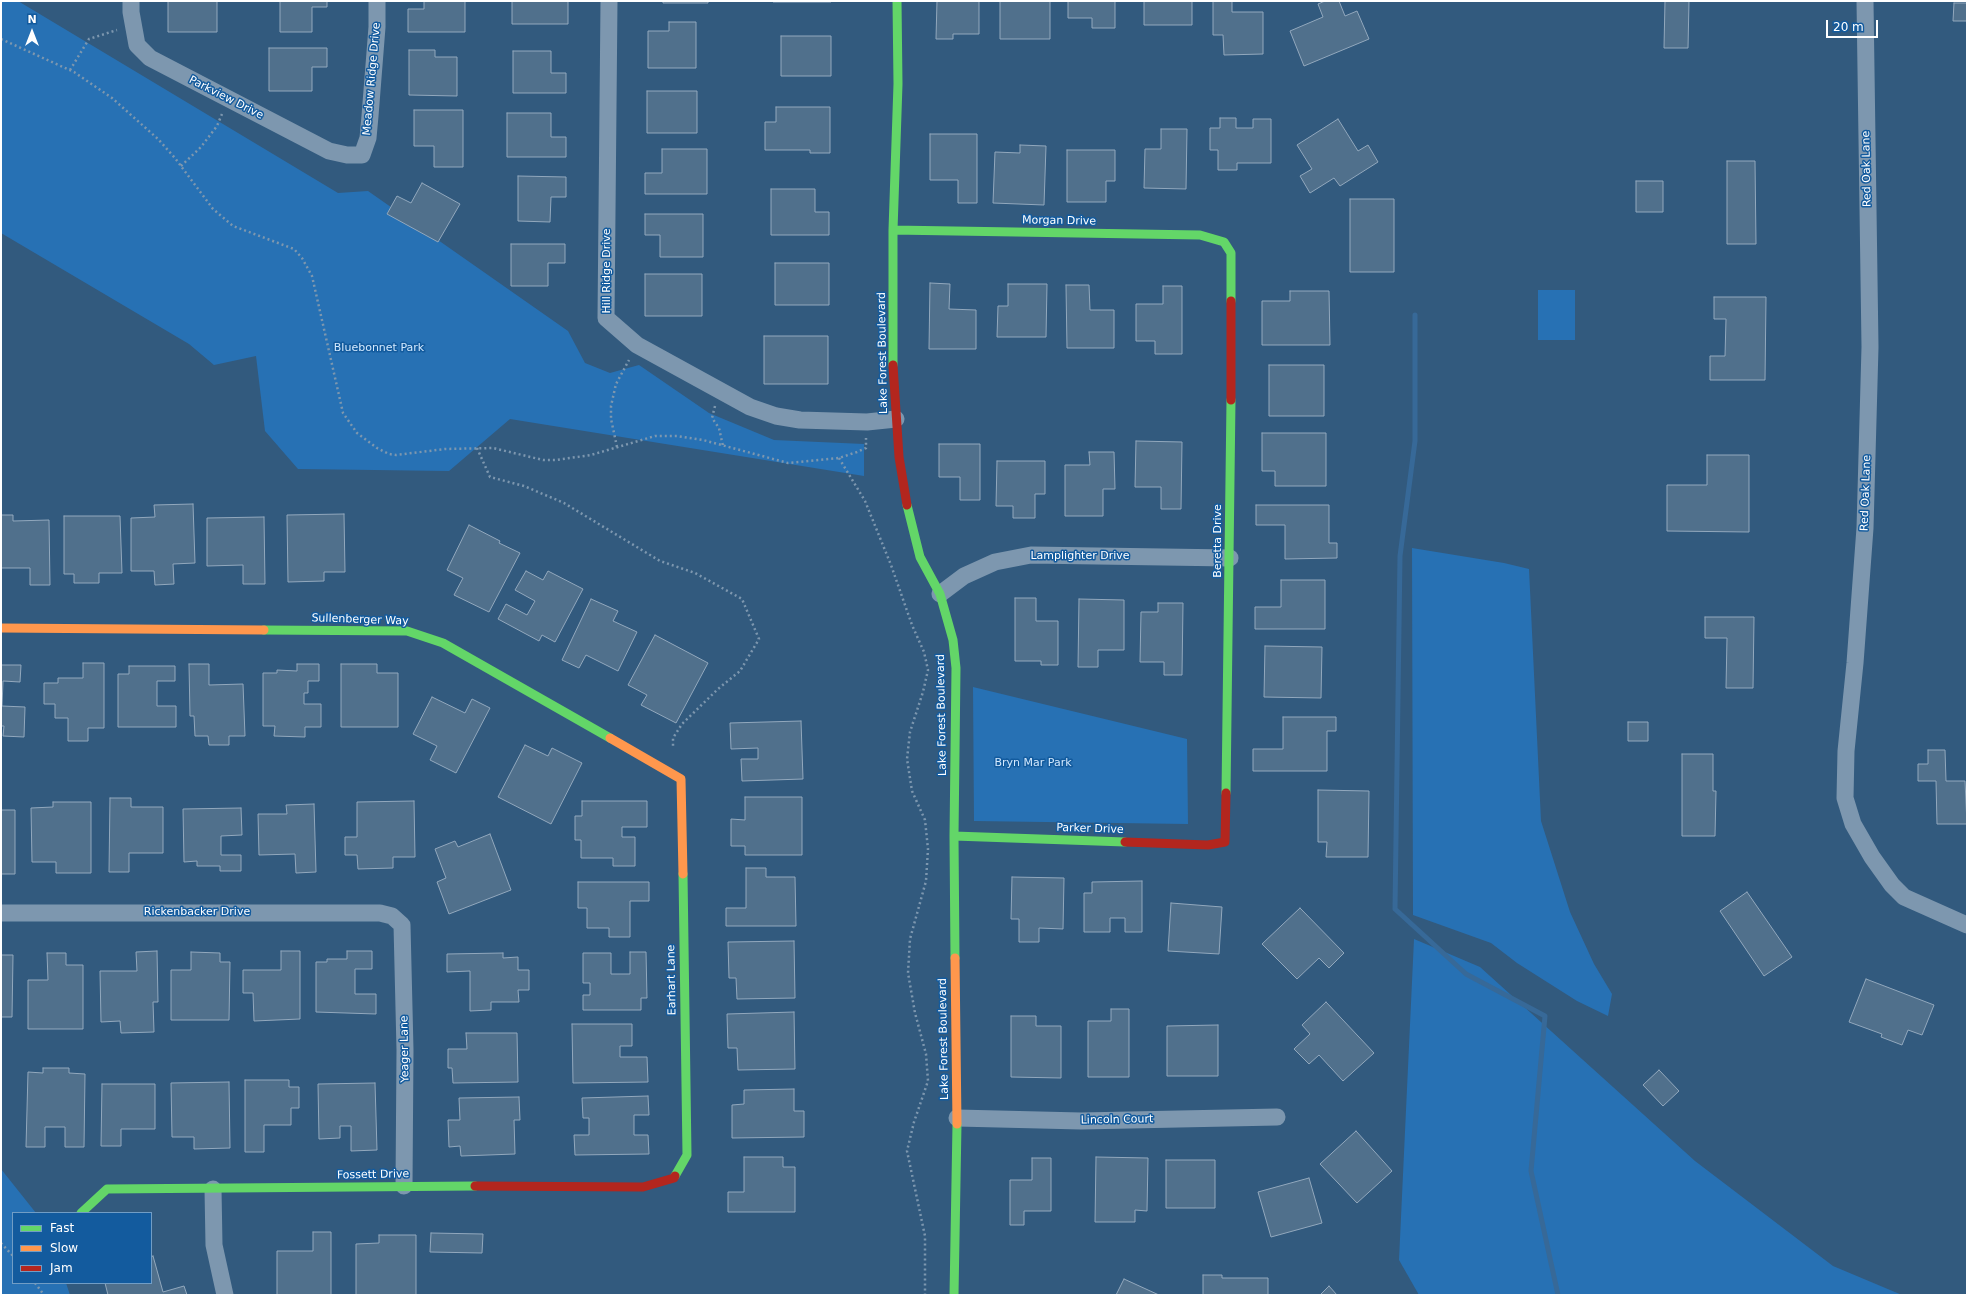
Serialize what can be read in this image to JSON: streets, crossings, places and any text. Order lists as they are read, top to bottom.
{
  "streets": {
    "street": [
      "Meadow Ridge Drive",
      "Parkview Drive",
      "Red Oak Lane",
      "Morgan Drive",
      "Hill Ridge Drive",
      "Lake Forest Boulevard",
      "Beretta Drive",
      "Lamplighter Drive",
      "Sullenberger Way",
      "Parker Drive",
      "Rickenbacker Drive",
      "Earhart Lane",
      "Yeager Lane",
      "Lincoln Court",
      "Fossett Drive"
    ]
  },
  "crossings": [
    ["Meadow Ridge Drive", "Parkview Drive"],
    ["Morgan Drive", "Lake Forest Boulevard"],
    ["Morgan Drive", "Beretta Drive"],
    ["Hill Ridge Drive", "Lake Forest Boulevard"],
    ["Lake Forest Boulevard", "Lamplighter Drive"],
    ["Lake Forest Boulevard", "Parker Drive"],
    ["Lake Forest Boulevard", "Lincoln Court"],
    ["Beretta Drive", "Lamplighter Drive"],
    ["Beretta Drive", "Parker Drive"],
    ["Sullenberger Way", "Earhart Lane"],
    ["Rickenbacker Drive", "Yeager Lane"],
    ["Earhart Lane", "Fossett Drive"],
    ["Yeager Lane", "Fossett Drive"]
  ],
  "parks": ["Bluebonnet Park", "Bryn Mar Park"],
  "legend": ["Fast", "Slow", "Jam"],
  "scale_bar": "20 m",
  "north": "top"
}
